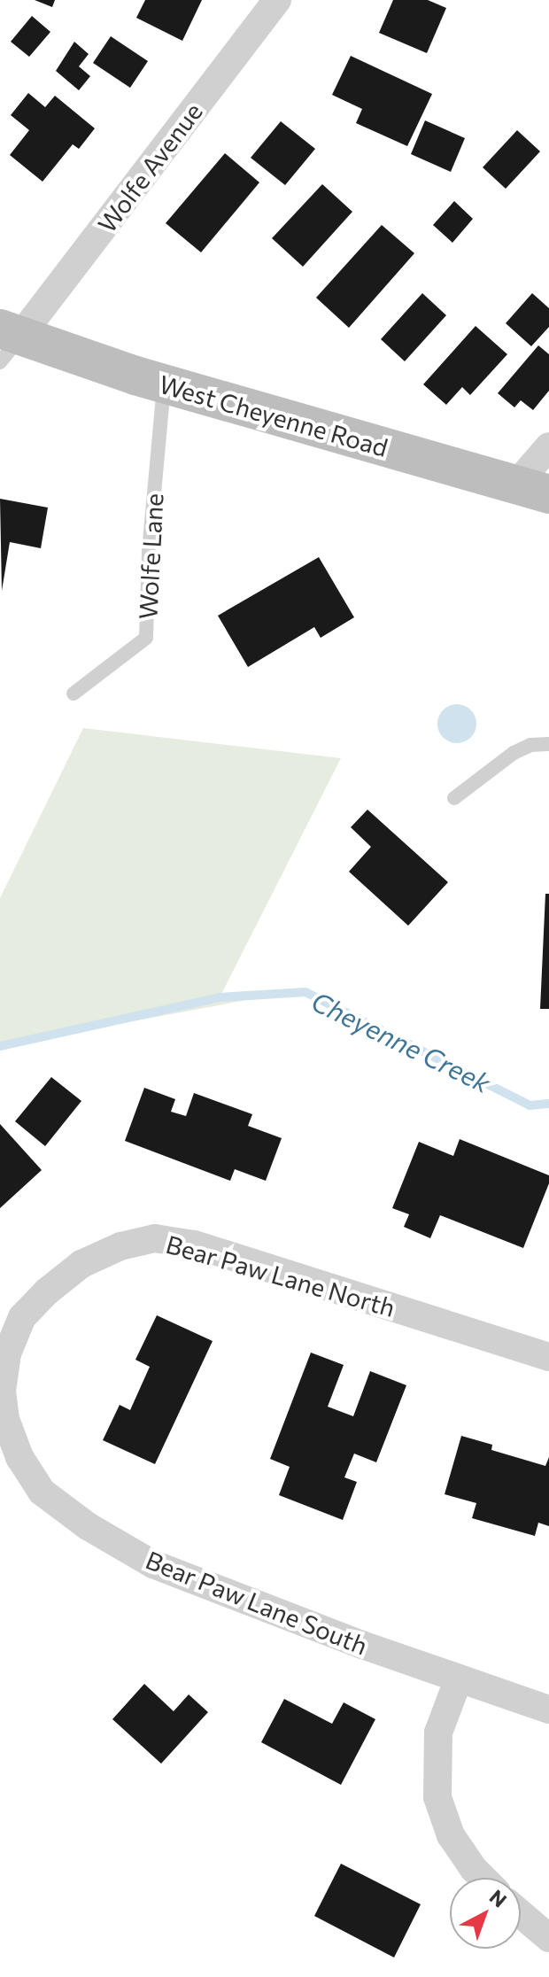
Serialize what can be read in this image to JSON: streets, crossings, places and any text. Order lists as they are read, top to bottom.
{
  "streets": {
    "main road": ["West Cheyenne Road"],
    "street": ["Wolfe Avenue", "Bear Paw Lane North", "Bear Paw Lane South"],
    "lane": ["Wolfe Lane"]
  },
  "crossings": [
    ["Wolfe Avenue", "West Cheyenne Road"],
    ["West Cheyenne Road", "Wolfe Lane"],
    ["Bear Paw Lane North", "Bear Paw Lane South"]
  ],
  "water": ["Cheyenne Creek"],
  "north": "top right"
}
